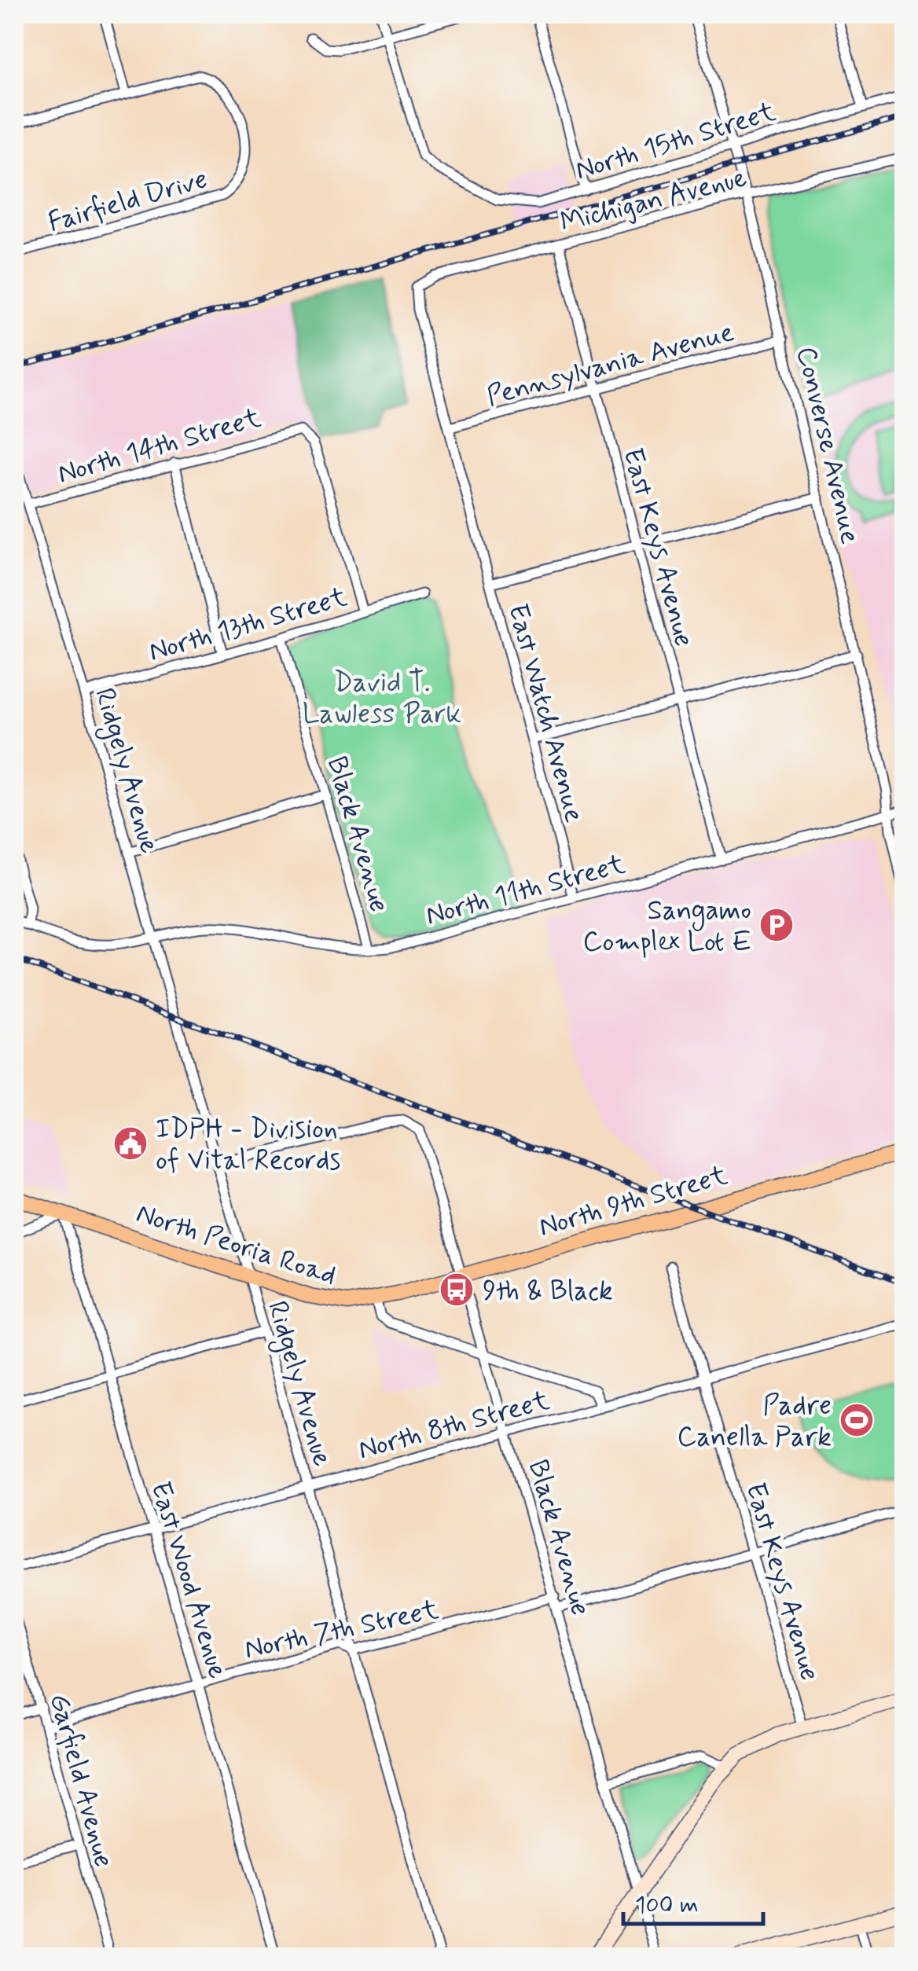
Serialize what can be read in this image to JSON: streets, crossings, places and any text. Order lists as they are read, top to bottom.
{
  "streets": {
    "main road": ["North 9th Street", "North Peoria Road"],
    "street": [
      "North 15th Street",
      "Michigan Avenue",
      "Fairfield Drive",
      "Pennsylvania Avenue",
      "North 14th Street",
      "Converse Avenue",
      "East Keys Avenue",
      "North 13th Street",
      "East Watch Avenue",
      "Ridgely Avenue",
      "Black Avenue",
      "North 11th Street",
      "North 8th Street",
      "East Wood Avenue",
      "North 7th Street",
      "Garfield Avenue"
    ]
  },
  "crossings": [
    ["North 15th Street", "Converse Avenue"],
    ["Michigan Avenue", "Converse Avenue"],
    ["Michigan Avenue", "East Keys Avenue"],
    ["Michigan Avenue", "East Watch Avenue"],
    ["Pennsylvania Avenue", "Converse Avenue"],
    ["Pennsylvania Avenue", "East Keys Avenue"],
    ["Pennsylvania Avenue", "East Watch Avenue"],
    ["North 14th Street", "North 13th Street"],
    ["North 14th Street", "Ridgely Avenue"],
    ["Converse Avenue", "North 11th Street"],
    ["East Keys Avenue", "North 11th Street"],
    ["East Keys Avenue", "North 8th Street"],
    ["North 13th Street", "Ridgely Avenue"],
    ["North 13th Street", "Black Avenue"],
    ["East Watch Avenue", "North 11th Street"],
    ["Ridgely Avenue", "Black Avenue"],
    ["Ridgely Avenue", "North 11th Street"],
    ["Ridgely Avenue", "North Peoria Road"],
    ["Ridgely Avenue", "North 8th Street"],
    ["Ridgely Avenue", "North 7th Street"],
    ["Black Avenue", "North 11th Street"],
    ["Black Avenue", "North 9th Street"],
    ["Black Avenue", "North 8th Street"],
    ["Black Avenue", "North 7th Street"],
    ["North 9th Street", "North Peoria Road"],
    ["North Peoria Road", "East Wood Avenue"],
    ["North 8th Street", "East Wood Avenue"],
    ["East Wood Avenue", "North 7th Street"],
    ["North 7th Street", "Garfield Avenue"]
  ],
  "parks": ["David T. Lawless Park"],
  "places": {
    "parking": ["Sangamo Complex Lot E"],
    "public building": ["IDPH - Division of Vital Records"],
    "bus stop": ["9th & Black"],
    "sports": ["Padre Canella Park"]
  },
  "scale_bar": "100 m"
}
